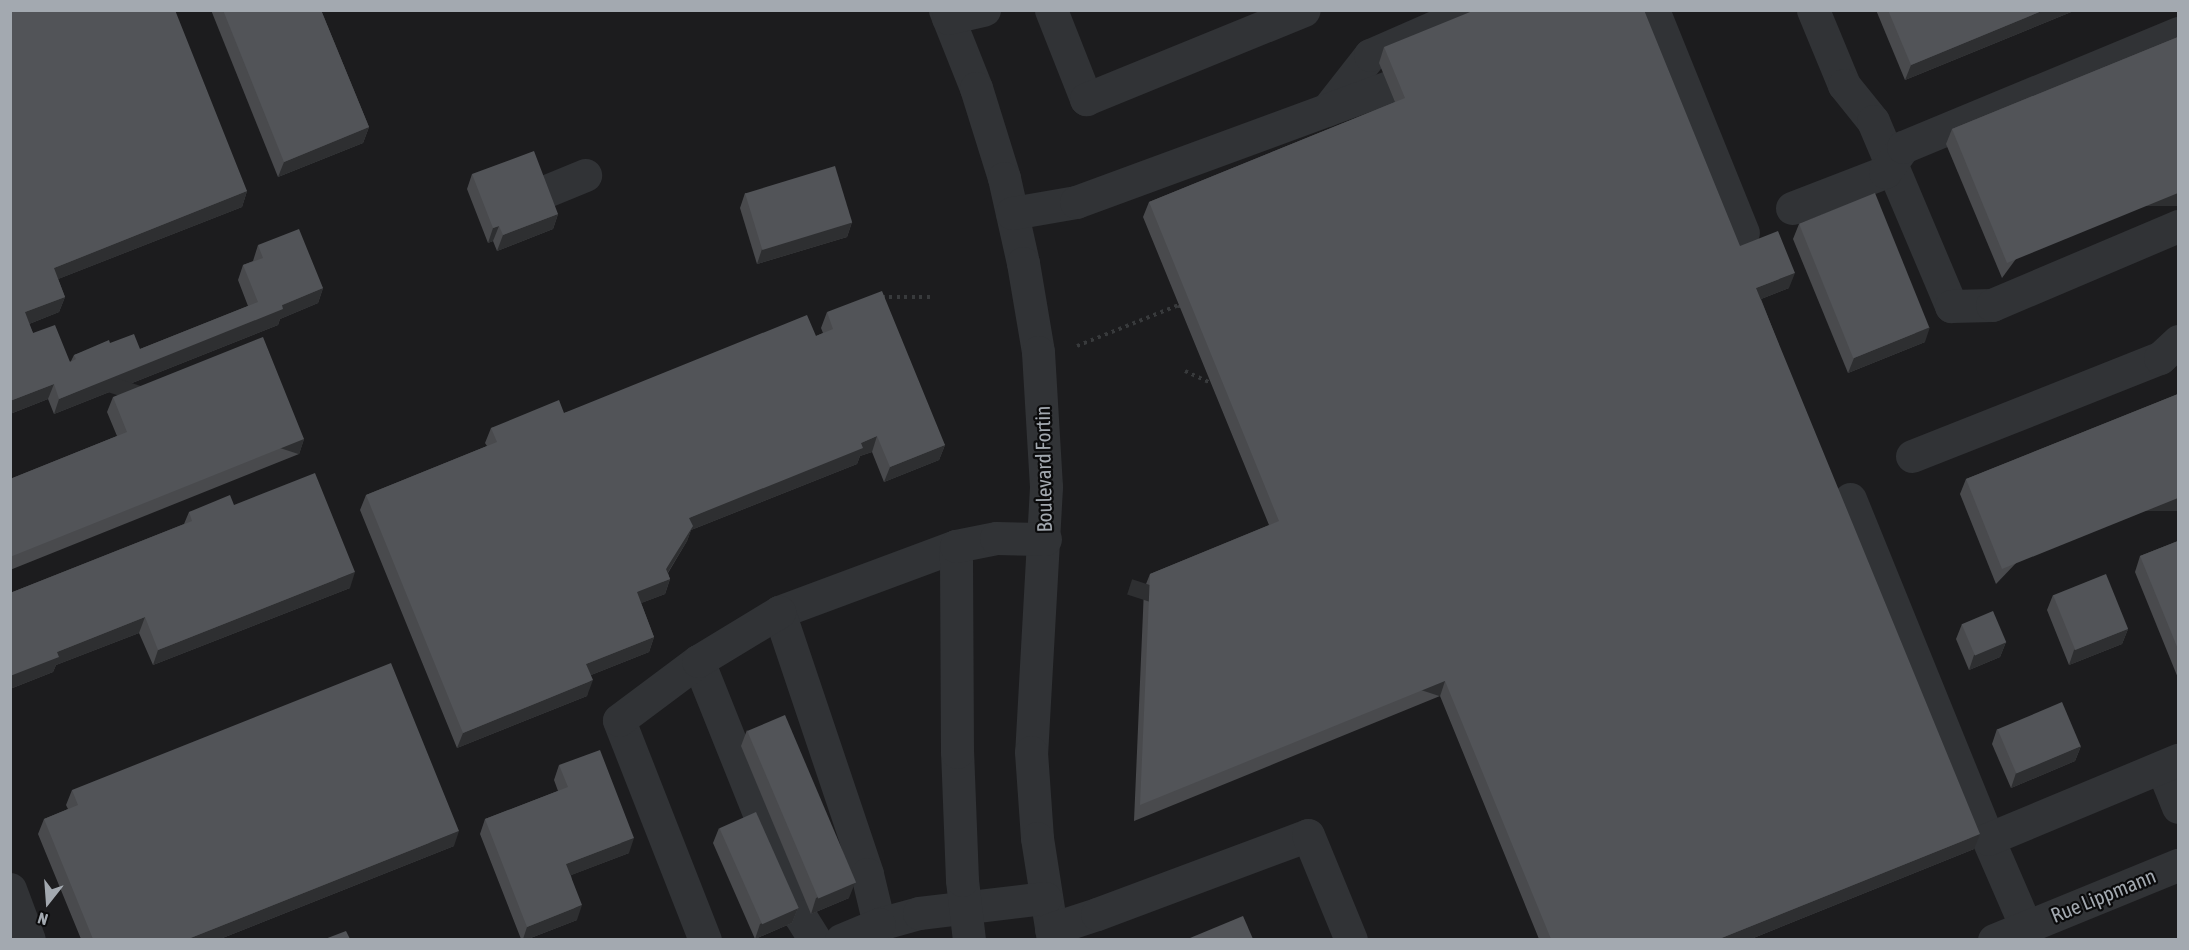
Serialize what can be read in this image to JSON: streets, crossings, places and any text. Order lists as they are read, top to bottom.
{
  "streets": {
    "street": ["Boulevard Fortin", "Rue Lippmann"]
  },
  "north": "bottom"
}
